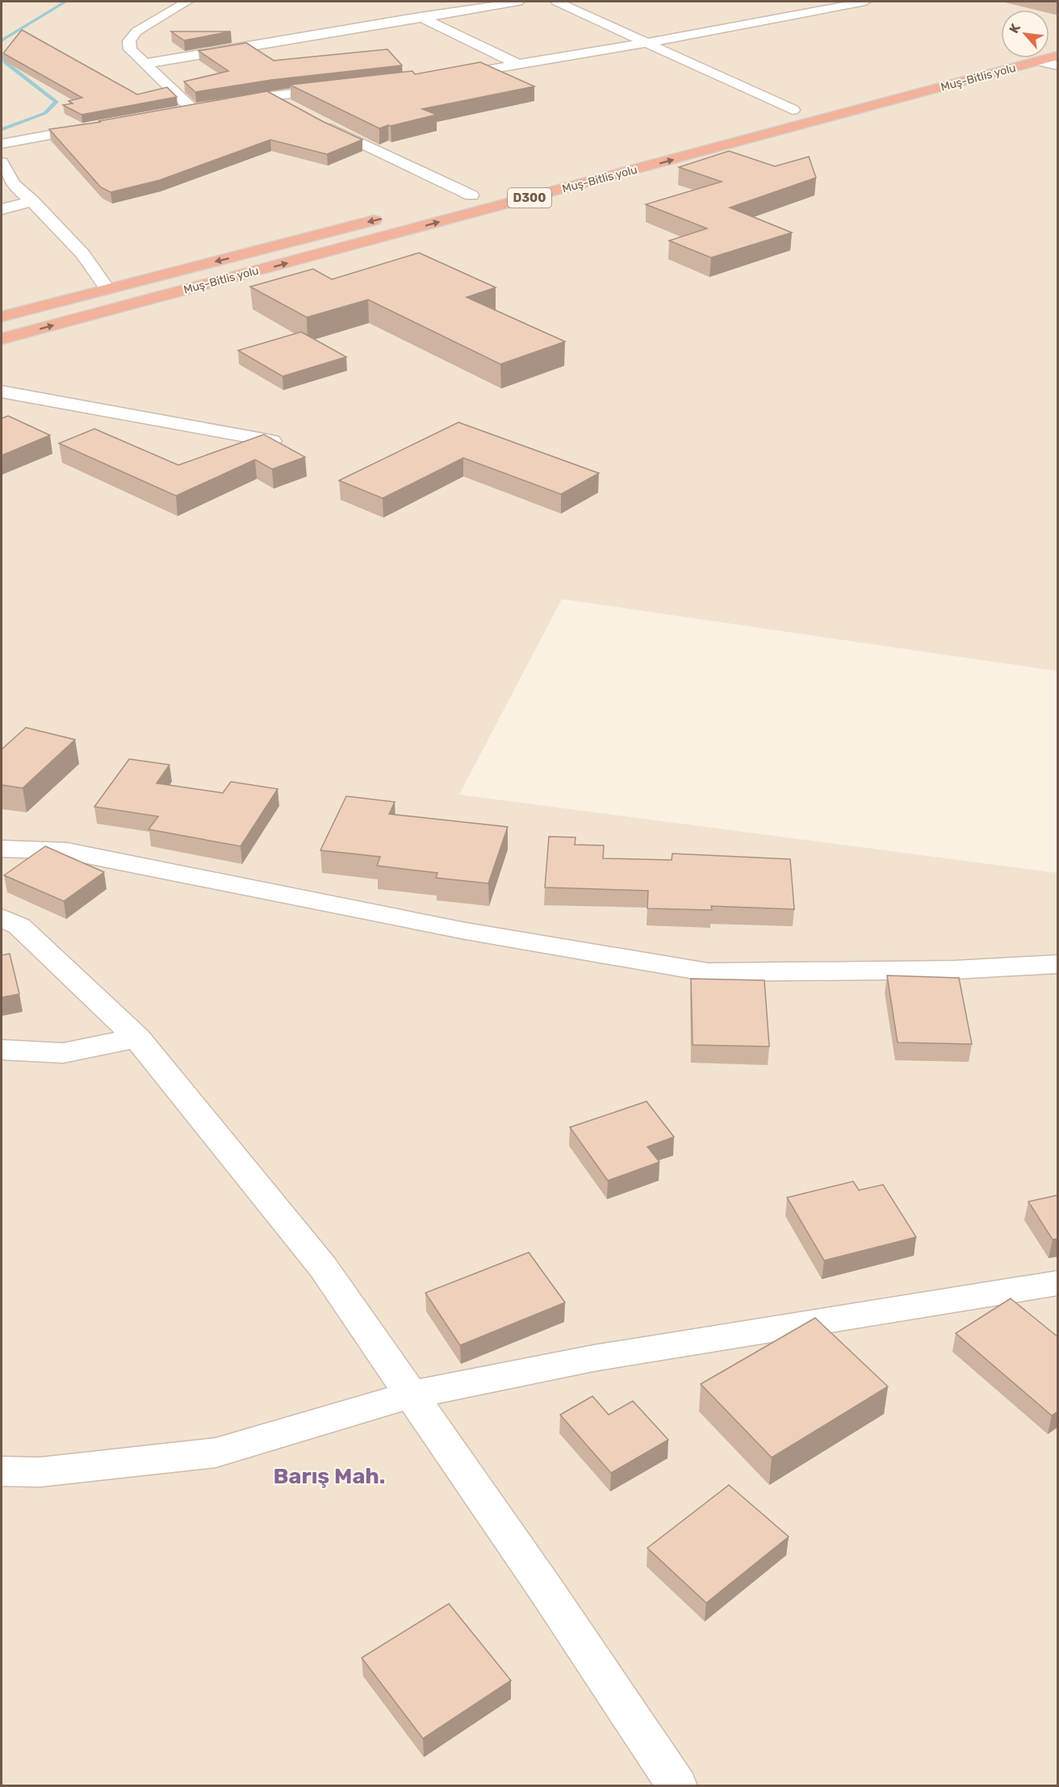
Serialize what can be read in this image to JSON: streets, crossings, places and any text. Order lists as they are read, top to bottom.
{
  "streets": {
    "highway": ["Muş-Bitlis yolu", "D300"]
  },
  "districts": ["Barış Mah."],
  "north": "top left"
}
